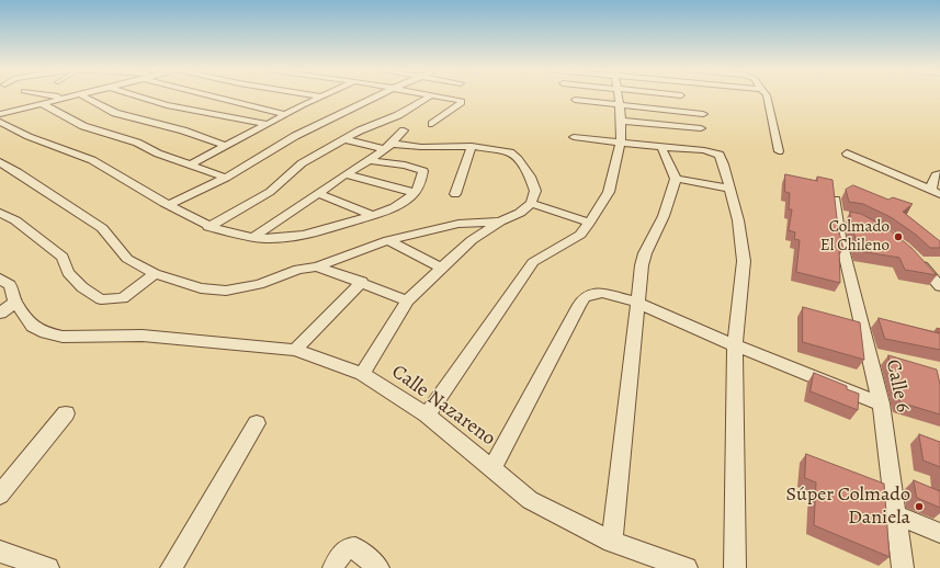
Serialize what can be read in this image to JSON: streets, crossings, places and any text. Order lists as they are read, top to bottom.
{
  "streets": {
    "street": ["Calle 6", "Calle Nazareno"]
  },
  "places": ["Colmado El Chileno", "Súper Colmado Daniela"]
}
